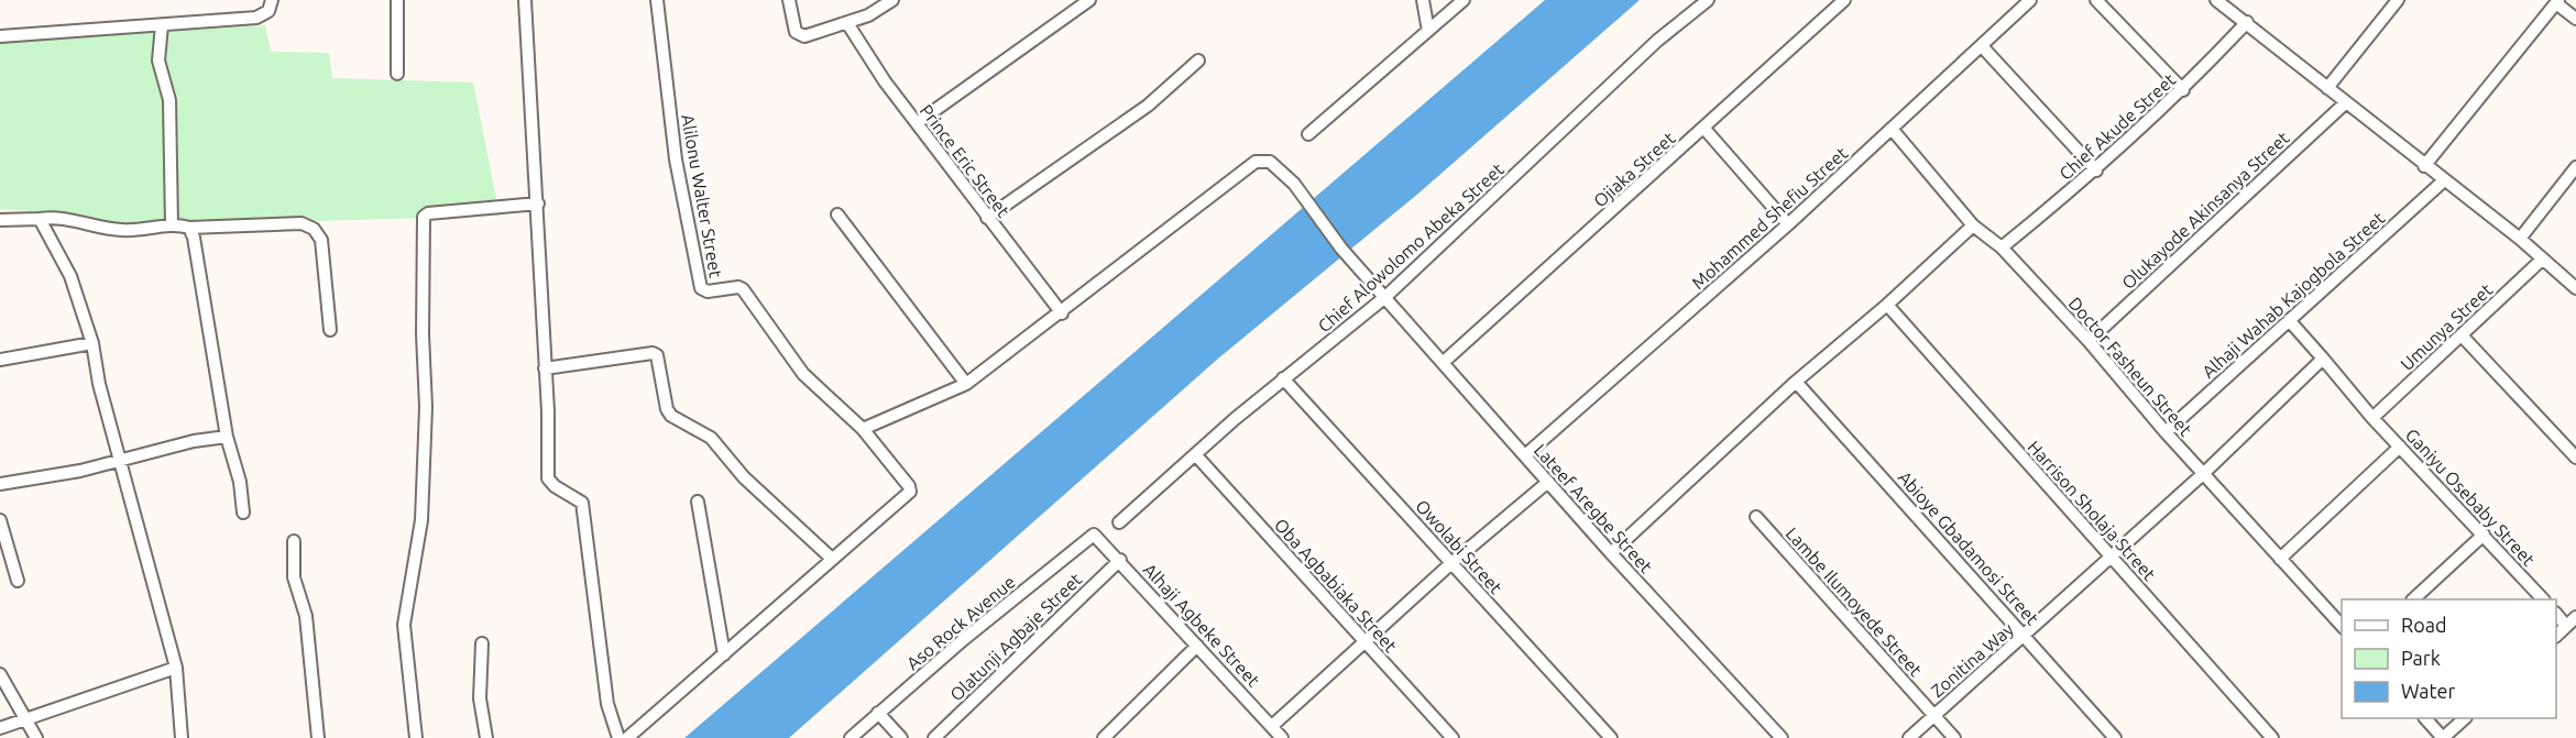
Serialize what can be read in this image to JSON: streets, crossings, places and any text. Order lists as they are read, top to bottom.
{
  "streets": {
    "street": [
      "Chief Akude Street",
      "Prince Eric Street",
      "Ojiaka Street",
      "Alilonu Walter Street",
      "Olukayode Akinsanya Street",
      "Mohammed Shefiu Street",
      "Chief Alowolomo Abeka Street",
      "Alhaji Wahab Kajogbola Street",
      "Umunya Street",
      "Doctor Fasheun Street",
      "Ganiyu Osebaby Street",
      "Lateef Aregbe Street",
      "Harrison Sholaja Street",
      "Owolabi Street",
      "Abioye Gbadamosi Street",
      "Oba Agbabiaka Street",
      "Lambe Ilumoyede Street",
      "Aso Rock Avenue",
      "Alhaji Agbeke Street",
      "Olatunji Agbaje Street",
      "Zonitina Way"
    ]
  },
  "crossings": [
    ["Chief Akude Street", "Doctor Fasheun Street"],
    ["Prince Eric Street", "Lateef Aregbe Street"],
    ["Ojiaka Street", "Lateef Aregbe Street"],
    ["Alilonu Walter Street", "Lateef Aregbe Street"],
    ["Olukayode Akinsanya Street", "Doctor Fasheun Street"],
    ["Mohammed Shefiu Street", "Doctor Fasheun Street"],
    ["Mohammed Shefiu Street", "Lateef Aregbe Street"],
    ["Chief Alowolomo Abeka Street", "Lateef Aregbe Street"],
    ["Chief Alowolomo Abeka Street", "Owolabi Street"],
    ["Chief Alowolomo Abeka Street", "Oba Agbabiaka Street"],
    ["Alhaji Wahab Kajogbola Street", "Doctor Fasheun Street"],
    ["Alhaji Wahab Kajogbola Street", "Ganiyu Osebaby Street"],
    ["Umunya Street", "Ganiyu Osebaby Street"],
    ["Doctor Fasheun Street", "Zonitina Way"],
    ["Ganiyu Osebaby Street", "Zonitina Way"],
    ["Harrison Sholaja Street", "Zonitina Way"],
    ["Abioye Gbadamosi Street", "Zonitina Way"],
    ["Lambe Ilumoyede Street", "Zonitina Way"],
    ["Aso Rock Avenue", "Alhaji Agbeke Street"],
    ["Alhaji Agbeke Street", "Olatunji Agbaje Street"]
  ],
  "legend": ["Road", "Park", "Water"]
}
